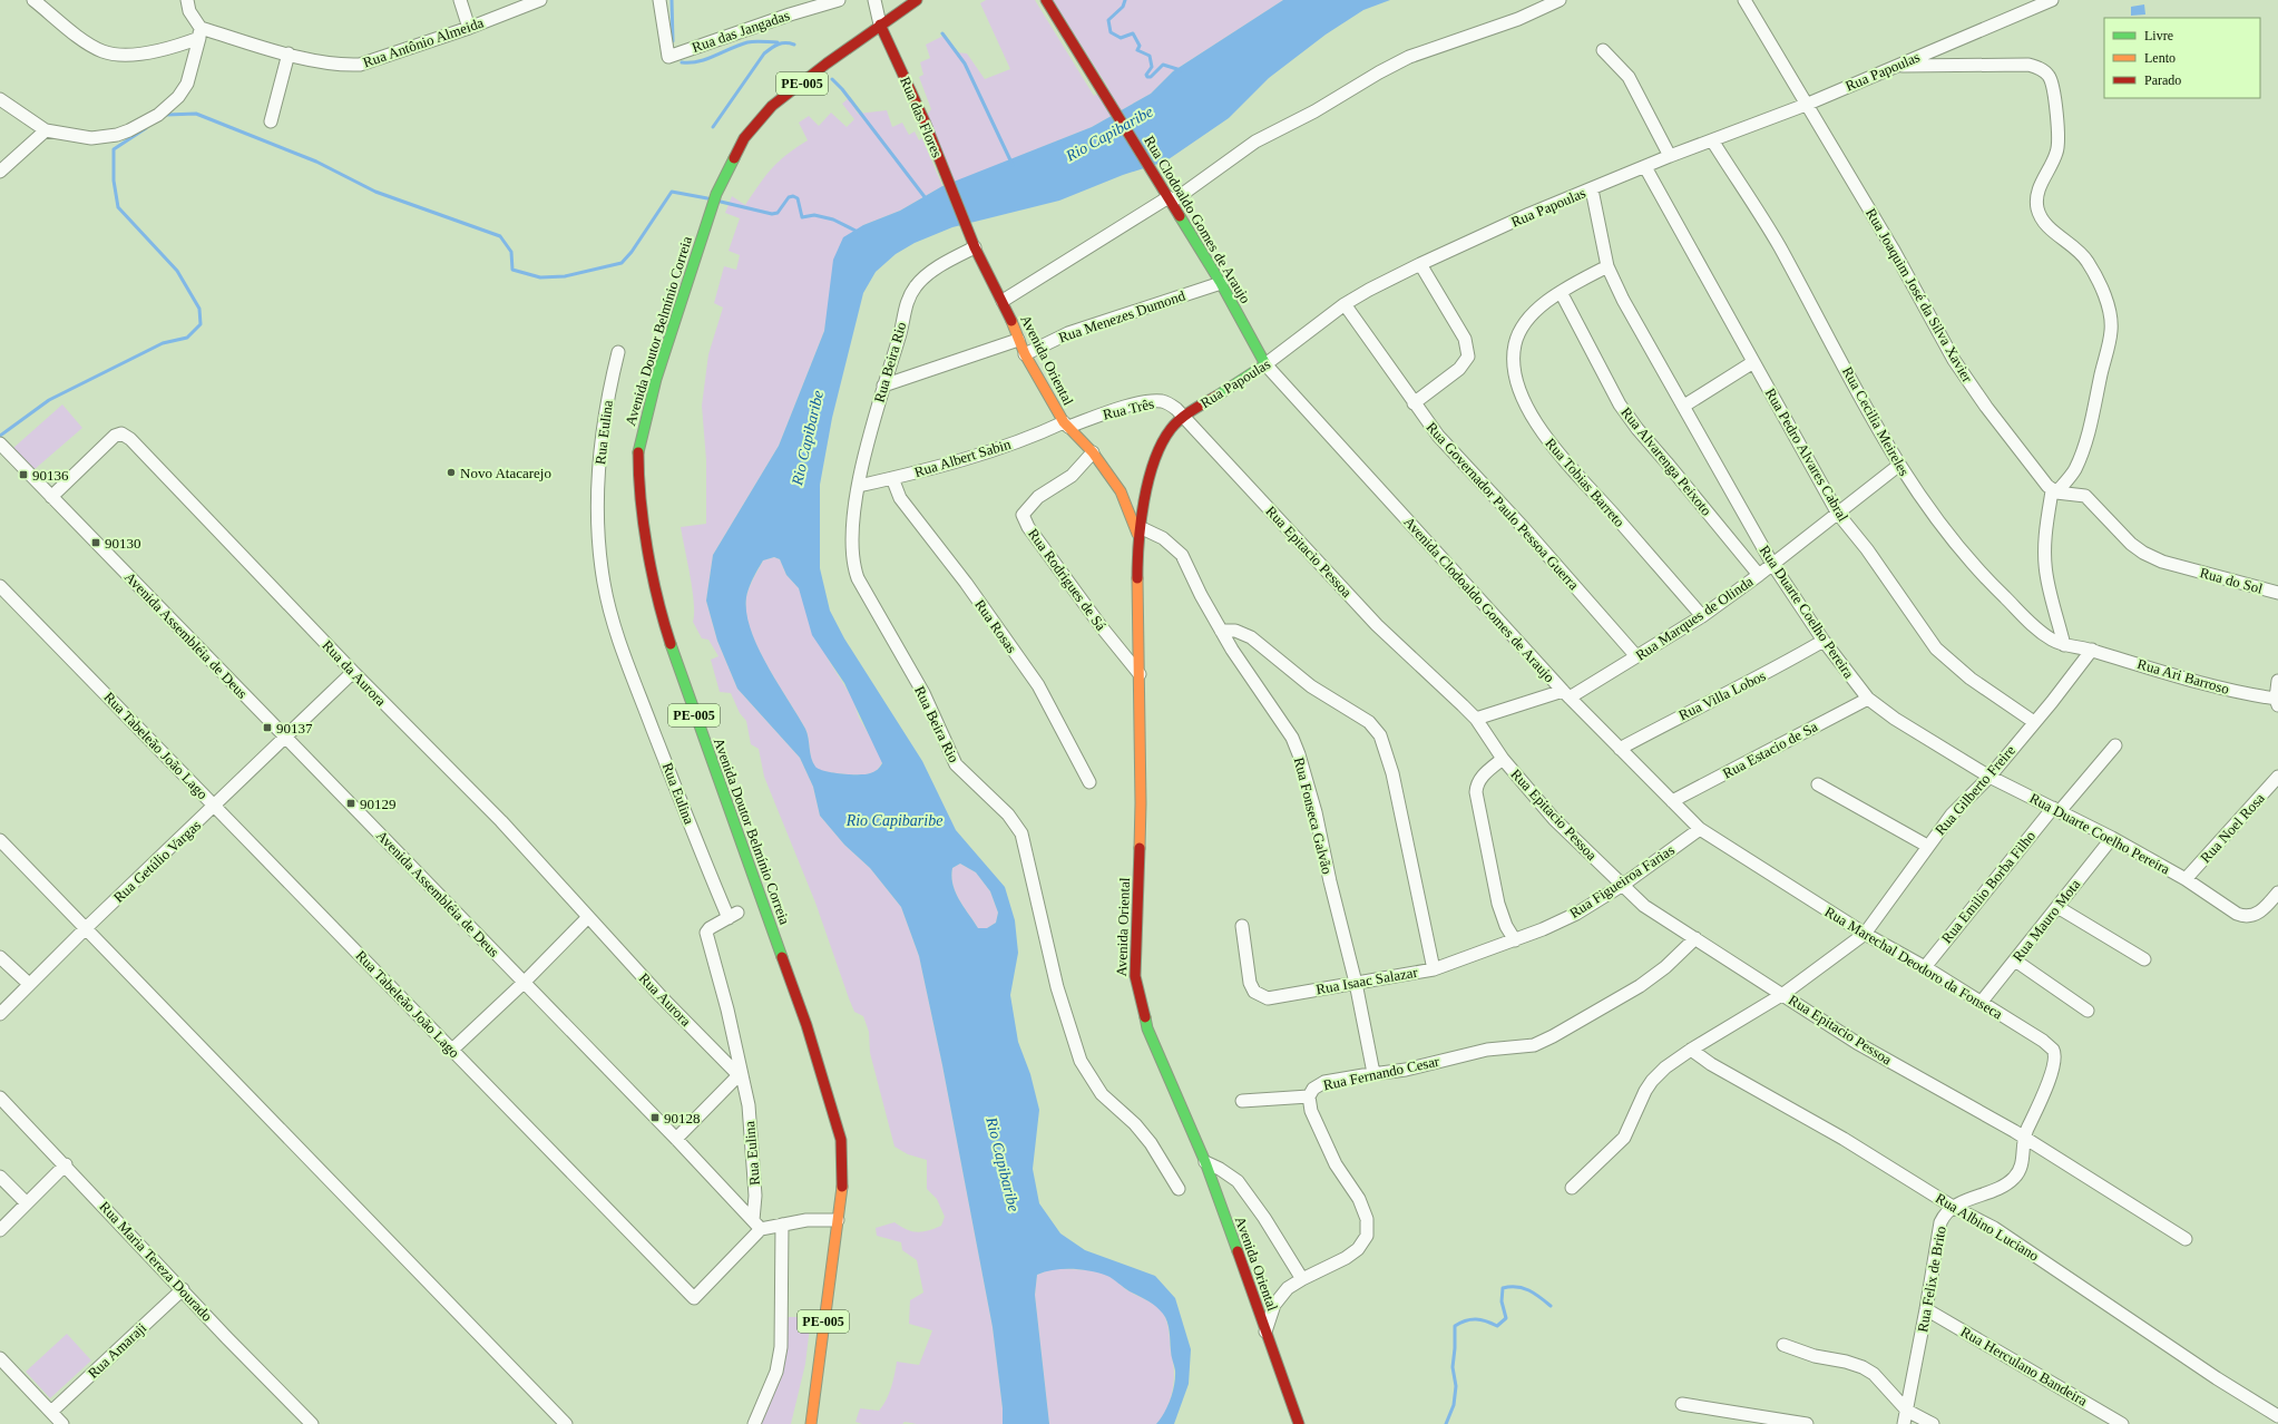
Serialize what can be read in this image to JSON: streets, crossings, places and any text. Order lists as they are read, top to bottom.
{
  "streets": {
    "street": [
      "Rua das Jangadas",
      "Rua Antônio Almeida",
      "Rua Papoulas",
      "PE-005",
      "Rua das Flores",
      "Rua Clodoaldo Gomes de Araujo",
      "Rua Joaquim José da Silva Xavier",
      "Rua Menezes Dumond",
      "Avenida Doutor Belmínio Correia",
      "Avenida Oriental",
      "Rua Beira Rio",
      "Rua Três",
      "Rua Cecilia Meireles",
      "Rua Eulina",
      "Rua Pedro Alvares Cabral",
      "Rua Albert Sabin",
      "Rua Alvarenga Peixoto",
      "Rua Tobias Barreto",
      "Rua Governador Paulo Pessoa Guerra",
      "Rua Epitacio Pessoa",
      "Rua Rodrigues de Sá",
      "Rua do Sol",
      "Avenida Clodoaldo Gomes de Araujo",
      "Rua Duarte Coelho Pereira",
      "Rua Marques de Olinda",
      "Rua Rosas",
      "Avenida Assembléia de Deus",
      "Rua da Aurora",
      "Rua Ari Barroso",
      "Rua Villa Lobos",
      "Rua Tabeleão João Lago",
      "Rua Estacio de Sa",
      "Rua Gilberto Freire",
      "Rua Fonseca Galvão",
      "Rua Noel Rosa",
      "Rua Getúlio Vargas",
      "Rua Figueiroa Farias",
      "Rua Emilio Borba Filho",
      "Rua Mauro Mota",
      "Rua Marechal Deodoro da Fonseca",
      "Rua Isaac Salazar",
      "Rua Aurora",
      "Rua Fernando Cesar",
      "Rua Albino Luciano",
      "Rua Maria Tereza Dourado",
      "Rua Felix de Brito",
      "Rua Amaraji",
      "Rua Herculano Bandeira"
    ]
  },
  "crossings": [
    ["Rua Papoulas", "Rua Clodoaldo Gomes de Araujo"],
    ["Rua Papoulas", "Rua Joaquim José da Silva Xavier"],
    ["Rua Papoulas", "Avenida Oriental"],
    ["Rua Papoulas", "Rua Três"],
    ["Rua Papoulas", "Rua Cecilia Meireles"],
    ["Rua Papoulas", "Rua Pedro Alvares Cabral"],
    ["Rua Papoulas", "Rua Governador Paulo Pessoa Guerra"],
    ["Rua Papoulas", "Rua Epitacio Pessoa"],
    ["Rua Papoulas", "Avenida Clodoaldo Gomes de Araujo"],
    ["Rua Papoulas", "Rua Duarte Coelho Pereira"],
    ["Rua Papoulas", "Rua Fonseca Galvão"],
    ["Rua das Flores", "Avenida Doutor Belmínio Correia"],
    ["Rua das Flores", "Avenida Oriental"],
    ["Rua Clodoaldo Gomes de Araujo", "Rua Menezes Dumond"],
    ["Rua Clodoaldo Gomes de Araujo", "Avenida Clodoaldo Gomes de Araujo"],
    ["Rua Joaquim José da Silva Xavier", "Rua do Sol"],
    ["Rua Menezes Dumond", "Avenida Oriental"],
    ["Avenida Oriental", "Rua Beira Rio"],
    ["Avenida Oriental", "Rua Três"],
    ["Avenida Oriental", "Rua Albert Sabin"],
    ["Avenida Oriental", "Rua Rodrigues de Sá"],
    ["Avenida Oriental", "Rua Fonseca Galvão"],
    ["Avenida Oriental", "Rua Fernando Cesar"],
    ["Rua Beira Rio", "Rua Albert Sabin"],
    ["Rua Três", "Rua Albert Sabin"],
    ["Rua Três", "Rua Epitacio Pessoa"],
    ["Rua Cecilia Meireles", "Rua Marques de Olinda"],
    ["Rua Cecilia Meireles", "Rua Ari Barroso"],
    ["Rua Cecilia Meireles", "Rua Gilberto Freire"],
    ["Rua Eulina", "Avenida Assembléia de Deus"],
    ["Rua Eulina", "Rua Tabeleão João Lago"],
    ["Rua Eulina", "Rua Aurora"],
    ["Rua Pedro Alvares Cabral", "Rua Marques de Olinda"],
    ["Rua Pedro Alvares Cabral", "Rua Gilberto Freire"],
    ["Rua Albert Sabin", "Rua Rosas"],
    ["Rua Alvarenga Peixoto", "Rua Tobias Barreto"],
    ["Rua Alvarenga Peixoto", "Rua Marques de Olinda"],
    ["Rua Tobias Barreto", "Rua Duarte Coelho Pereira"],
    ["Rua Tobias Barreto", "Rua Marques de Olinda"],
    ["Rua Governador Paulo Pessoa Guerra", "Rua Marques de Olinda"],
    ["Rua Epitacio Pessoa", "Rua Marques de Olinda"],
    ["Rua Epitacio Pessoa", "Rua Gilberto Freire"],
    ["Rua Epitacio Pessoa", "Rua Figueiroa Farias"],
    ["Rua Epitacio Pessoa", "Rua Marechal Deodoro da Fonseca"],
    ["Rua Epitacio Pessoa", "Rua Fernando Cesar"],
    ["Rua Epitacio Pessoa", "Rua Felix de Brito"],
    ["Avenida Clodoaldo Gomes de Araujo", "Rua Marques de Olinda"],
    ["Avenida Clodoaldo Gomes de Araujo", "Rua Villa Lobos"],
    ["Avenida Clodoaldo Gomes de Araujo", "Rua Estacio de Sa"],
    ["Avenida Clodoaldo Gomes de Araujo", "Rua Figueiroa Farias"],
    ["Avenida Clodoaldo Gomes de Araujo", "Rua Marechal Deodoro da Fonseca"],
    ["Rua Duarte Coelho Pereira", "Rua Marques de Olinda"],
    ["Rua Duarte Coelho Pereira", "Rua Villa Lobos"],
    ["Rua Duarte Coelho Pereira", "Rua Estacio de Sa"],
    ["Rua Duarte Coelho Pereira", "Rua Gilberto Freire"],
    ["Rua Duarte Coelho Pereira", "Rua Noel Rosa"],
    ["Rua Duarte Coelho Pereira", "Rua Emilio Borba Filho"],
    ["Rua Duarte Coelho Pereira", "Rua Mauro Mota"],
    ["Avenida Assembléia de Deus", "Rua da Aurora"],
    ["Avenida Assembléia de Deus", "Rua Tabeleão João Lago"],
    ["Avenida Assembléia de Deus", "Rua Getúlio Vargas"],
    ["Rua da Aurora", "Rua Getúlio Vargas"],
    ["Rua da Aurora", "Rua Aurora"],
    ["Rua Ari Barroso", "Rua Gilberto Freire"],
    ["Rua Tabeleão João Lago", "Rua Getúlio Vargas"],
    ["Rua Gilberto Freire", "Rua Marechal Deodoro da Fonseca"],
    ["Rua Gilberto Freire", "Rua Albino Luciano"],
    ["Rua Fonseca Galvão", "Rua Isaac Salazar"],
    ["Rua Fonseca Galvão", "Rua Fernando Cesar"],
    ["Rua Figueiroa Farias", "Rua Marechal Deodoro da Fonseca"],
    ["Rua Figueiroa Farias", "Rua Isaac Salazar"],
    ["Rua Emilio Borba Filho", "Rua Marechal Deodoro da Fonseca"],
    ["Rua Mauro Mota", "Rua Marechal Deodoro da Fonseca"],
    ["Rua Marechal Deodoro da Fonseca", "Rua Felix de Brito"],
    ["Rua Albino Luciano", "Rua Felix de Brito"],
    ["Rua Maria Tereza Dourado", "Rua Amaraji"],
    ["Rua Felix de Brito", "Rua Herculano Bandeira"]
  ],
  "water": ["Rio Capibaribe"],
  "places": {
    "other": ["Novo Atacarejo"],
    "transit": [
      "90136",
      "90130",
      "90137",
      "90129",
      "90128"
    ]
  },
  "legend": ["Livre", "Lento", "Parado"]
}
